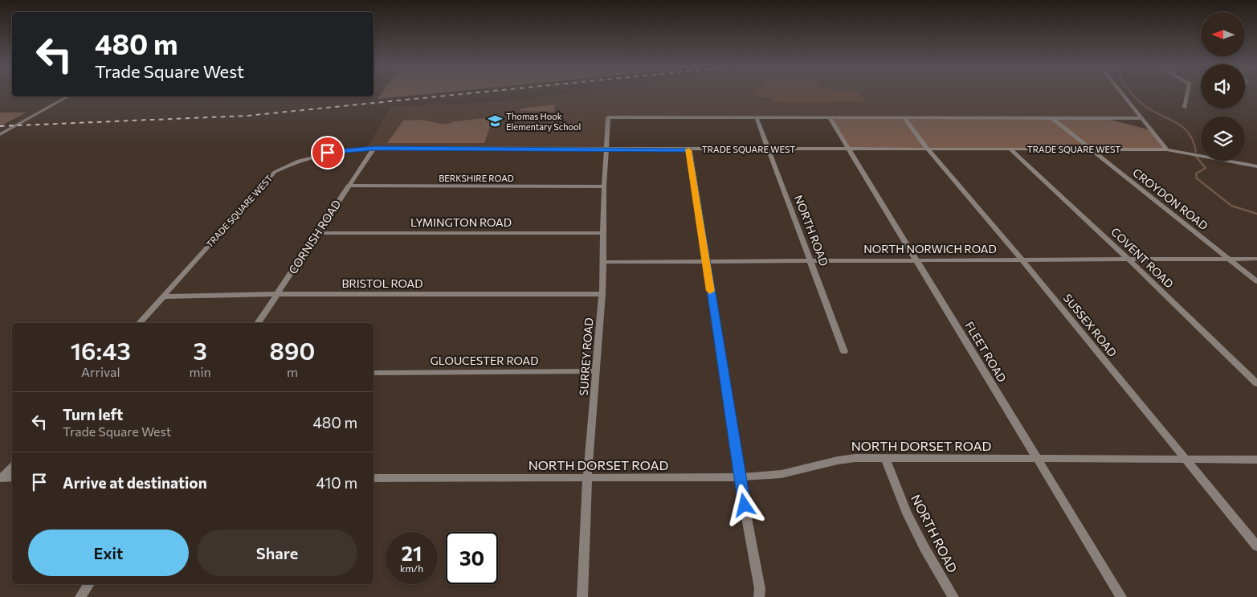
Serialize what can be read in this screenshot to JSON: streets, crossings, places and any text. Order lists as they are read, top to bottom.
{
  "streets": {
    "street": [
      "TRADE SQUARE WEST",
      "BERKSHIRE ROAD",
      "CROYDON ROAD",
      "LYMINGTON ROAD",
      "NORTH ROAD",
      "CORNISH ROAD",
      "NORTH NORWICH ROAD",
      "COVENT ROAD",
      "BRISTOL ROAD",
      "SUSSEX ROAD",
      "FLEET ROAD",
      "SURREY ROAD",
      "GLOUCESTER ROAD",
      "NORTH DORSET ROAD"
    ]
  },
  "crossings": [
    ["TRADE SQUARE WEST", "CROYDON ROAD"],
    ["TRADE SQUARE WEST", "NORTH ROAD"],
    ["TRADE SQUARE WEST", "CORNISH ROAD"],
    ["TRADE SQUARE WEST", "COVENT ROAD"],
    ["TRADE SQUARE WEST", "BRISTOL ROAD"],
    ["TRADE SQUARE WEST", "SUSSEX ROAD"],
    ["TRADE SQUARE WEST", "FLEET ROAD"],
    ["TRADE SQUARE WEST", "SURREY ROAD"],
    ["BERKSHIRE ROAD", "CORNISH ROAD"],
    ["BERKSHIRE ROAD", "SURREY ROAD"],
    ["CROYDON ROAD", "NORTH NORWICH ROAD"],
    ["LYMINGTON ROAD", "CORNISH ROAD"],
    ["LYMINGTON ROAD", "SURREY ROAD"],
    ["NORTH ROAD", "NORTH NORWICH ROAD"],
    ["NORTH ROAD", "SURREY ROAD"],
    ["NORTH ROAD", "NORTH DORSET ROAD"],
    ["CORNISH ROAD", "BRISTOL ROAD"],
    ["NORTH NORWICH ROAD", "COVENT ROAD"],
    ["NORTH NORWICH ROAD", "SUSSEX ROAD"],
    ["NORTH NORWICH ROAD", "FLEET ROAD"],
    ["NORTH NORWICH ROAD", "SURREY ROAD"],
    ["BRISTOL ROAD", "SURREY ROAD"],
    ["SUSSEX ROAD", "NORTH DORSET ROAD"],
    ["FLEET ROAD", "NORTH DORSET ROAD"],
    ["SURREY ROAD", "GLOUCESTER ROAD"],
    ["SURREY ROAD", "NORTH DORSET ROAD"]
  ],
  "places": {
    "school or university": ["Thomas Hook Elementary School"]
  },
  "north": "left",
  "page": {
    "turn": ["480 m", "Trade Square West"],
    "eta": [
      "16:43",
      "Arrival",
      "3",
      "min",
      "890",
      "m"
    ],
    "list": [
      {
        "name": "Turn left",
        "note": "Trade Square West",
        "value": "480 m"
      },
      {
        "name": "Arrive at destination",
        "value": "410 m"
      }
    ],
    "buttons": ["Exit", "Share"],
    "speed": "21 km/h",
    "limit": "30"
  }
}
